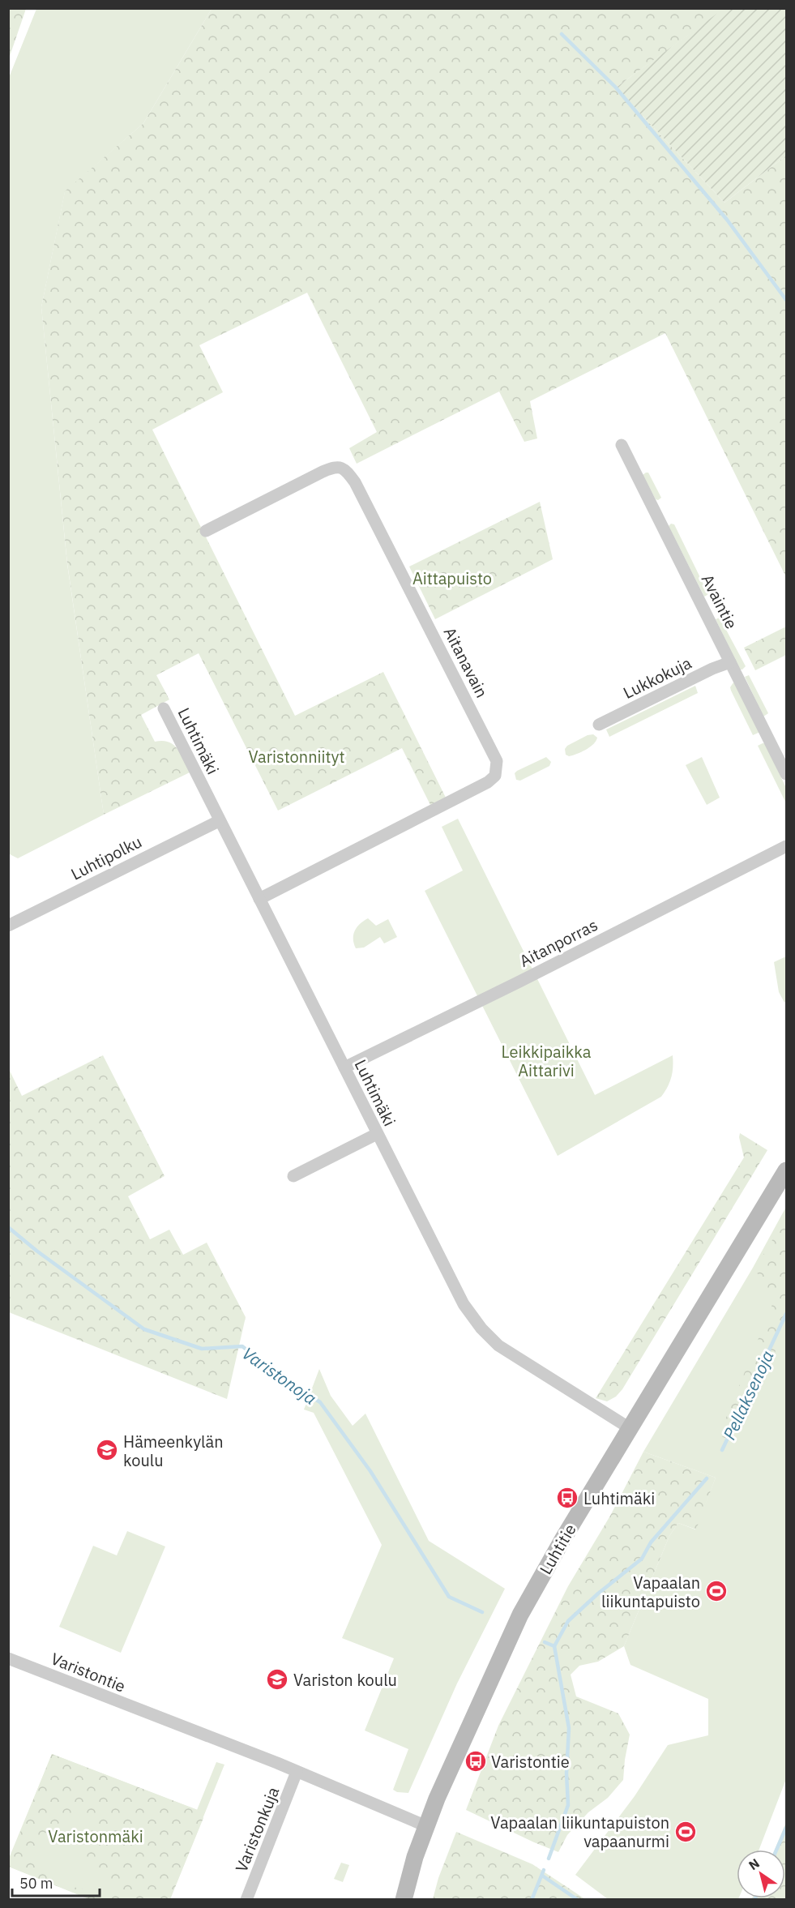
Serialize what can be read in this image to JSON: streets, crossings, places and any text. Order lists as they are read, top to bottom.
{
  "streets": {
    "street": [
      "Avaintie",
      "Aitanavain",
      "Lukkokuja",
      "Luhtimäki",
      "Luhtipolku",
      "Aitanporras",
      "Luhtitie",
      "Varistontie",
      "Varistonkuja"
    ]
  },
  "crossings": [
    ["Avaintie", "Lukkokuja"],
    ["Aitanavain", "Luhtimäki"],
    ["Luhtimäki", "Luhtipolku"],
    ["Luhtimäki", "Aitanporras"],
    ["Luhtimäki", "Luhtitie"],
    ["Luhtitie", "Varistontie"],
    ["Varistontie", "Varistonkuja"]
  ],
  "water": ["Varistonoja", "Pellaksenoja"],
  "parks": [
    "Aittapuisto",
    "Varistonniityt",
    "Leikkipaikka Aittarivi",
    "Varistonmäki"
  ],
  "places": {
    "school or university": ["Hämeenkylän koulu", "Variston koulu"],
    "bus stop": ["Luhtimäki", "Varistontie"],
    "sports": ["Vapaalan liikuntapuisto", "Vapaalan liikuntapuiston vapaanurmi"]
  },
  "scale_bar": "50 m",
  "north": "top left"
}
